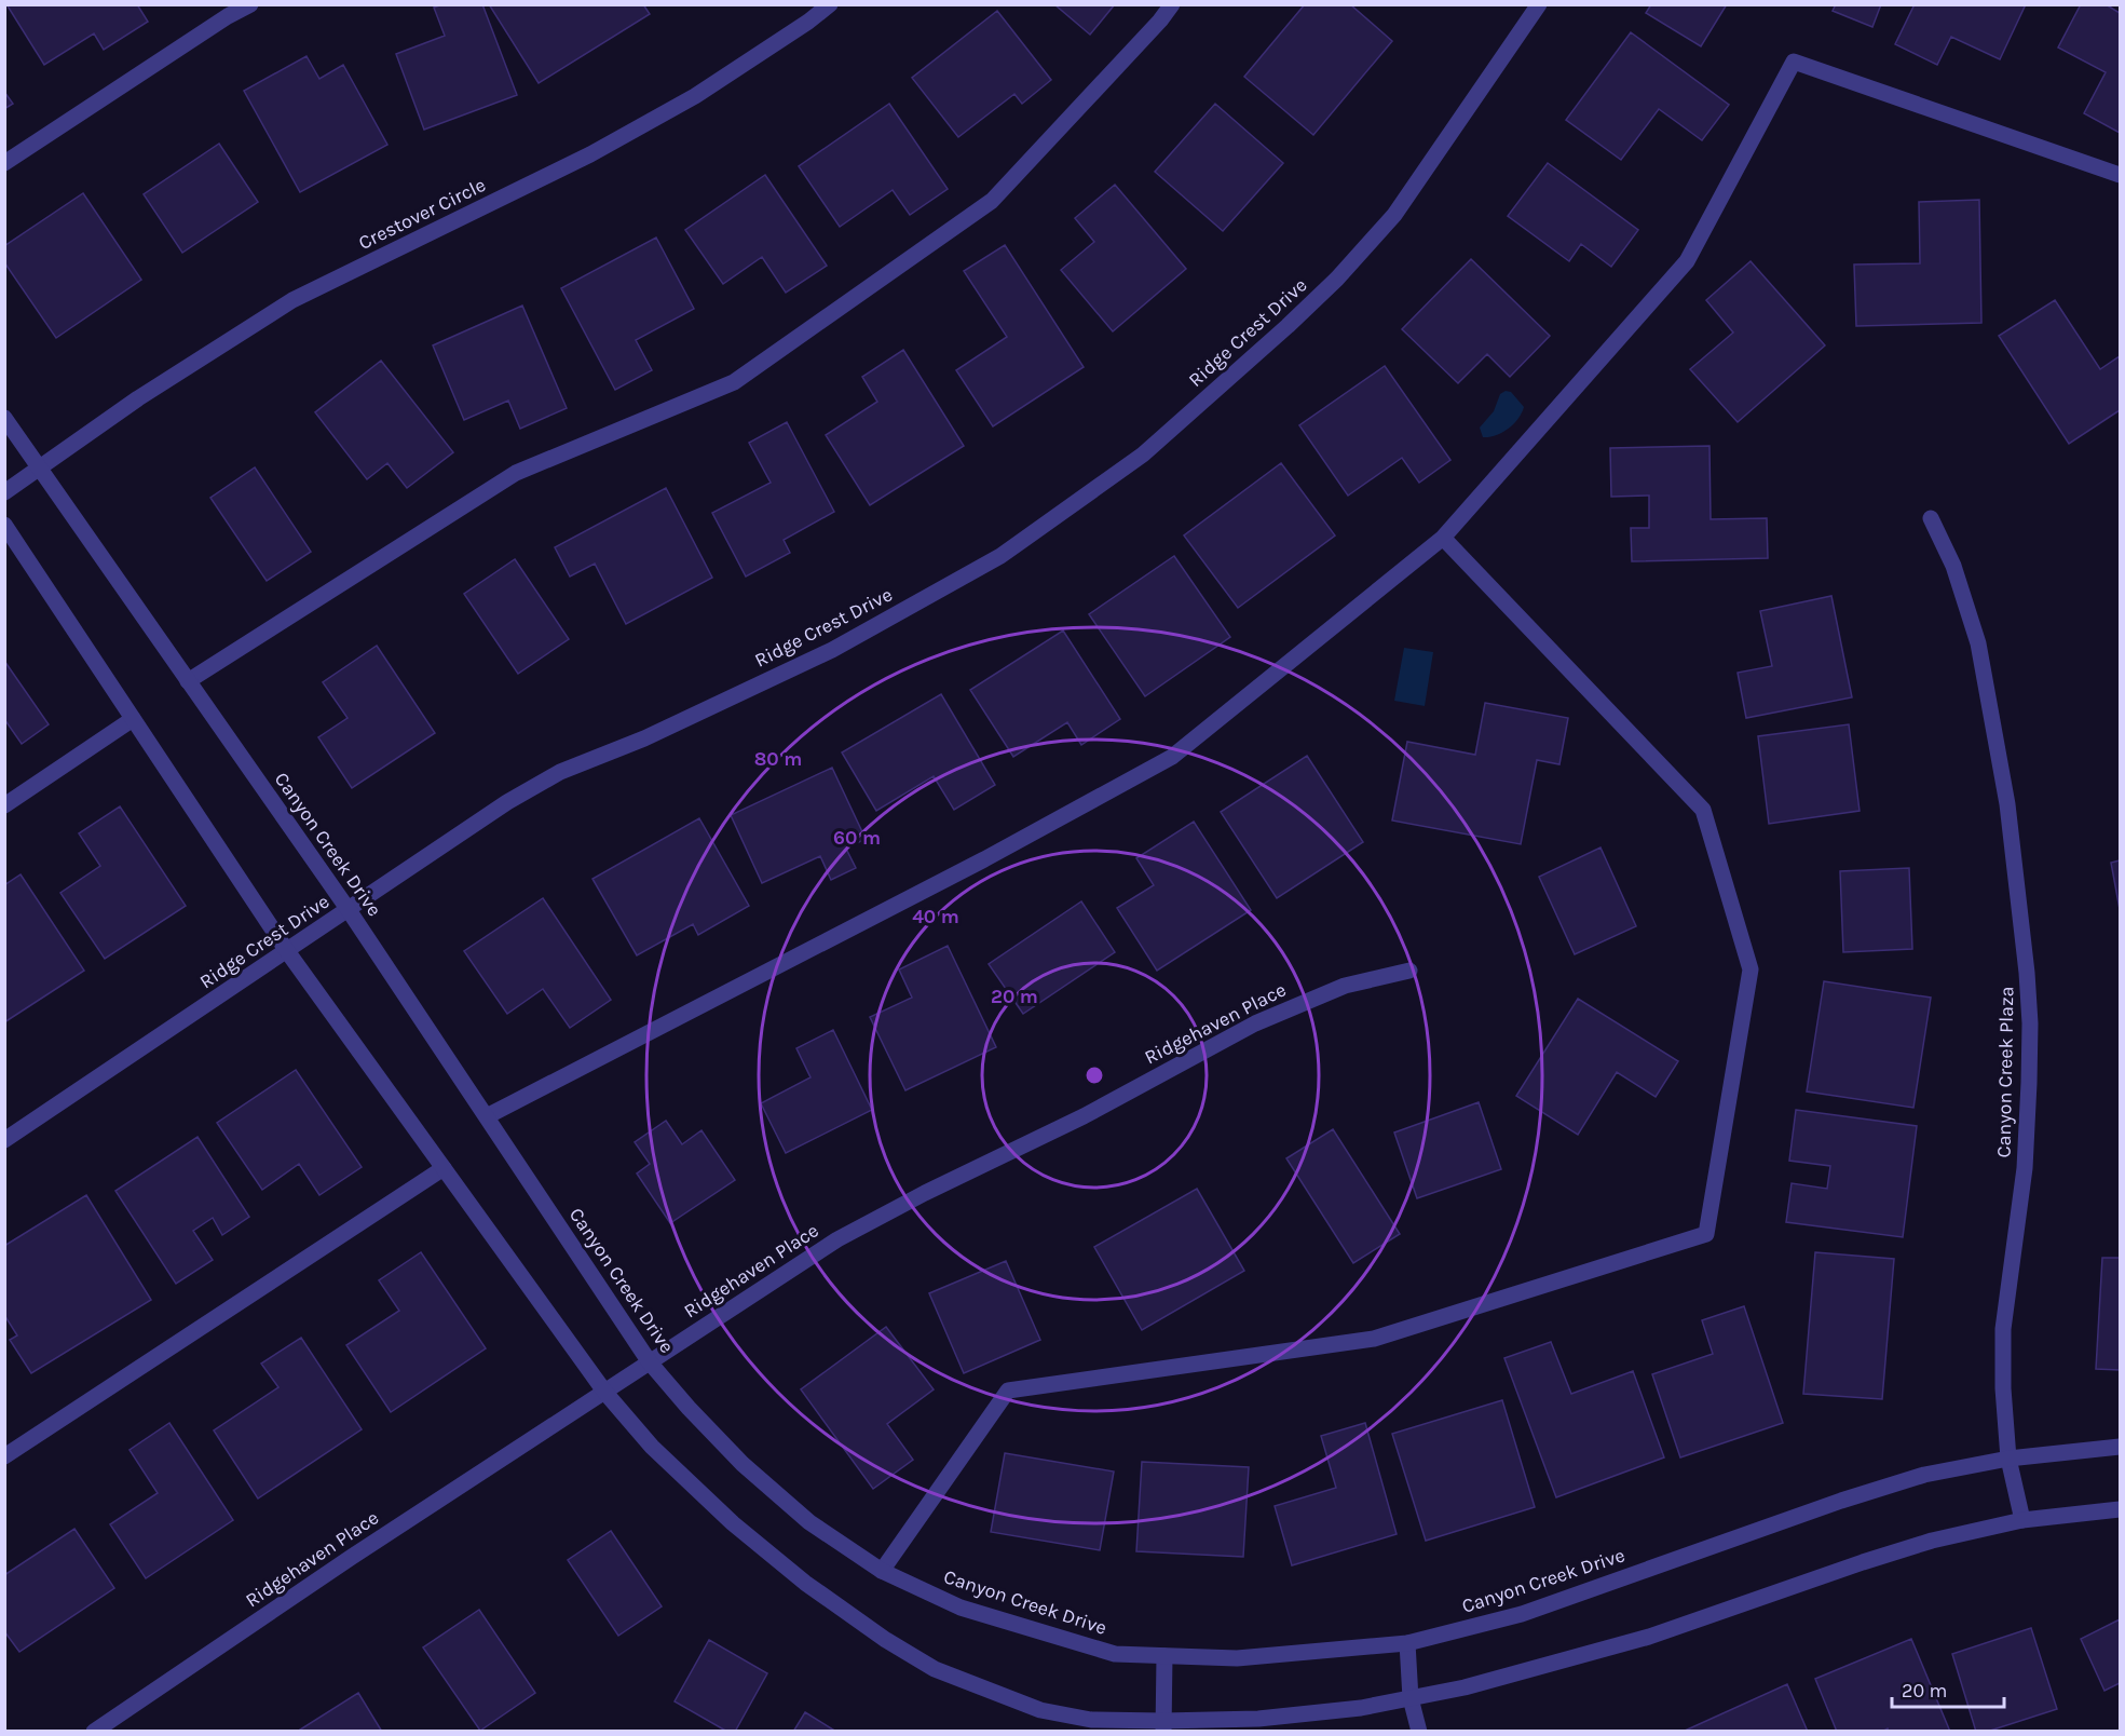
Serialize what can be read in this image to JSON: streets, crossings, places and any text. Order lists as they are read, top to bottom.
{
  "streets": {
    "street": [
      "Crestover Circle",
      "Ridge Crest Drive",
      "Canyon Creek Drive",
      "Ridgehaven Place",
      "Canyon Creek Plaza"
    ]
  },
  "crossings": [
    ["Crestover Circle", "Canyon Creek Drive"],
    ["Ridge Crest Drive", "Canyon Creek Drive"],
    ["Canyon Creek Drive", "Ridgehaven Place"],
    ["Canyon Creek Drive", "Canyon Creek Plaza"]
  ],
  "scale_bar": "20 m",
  "rings": [
    "80 m",
    "60 m",
    "40 m",
    "20 m"
  ]
}
